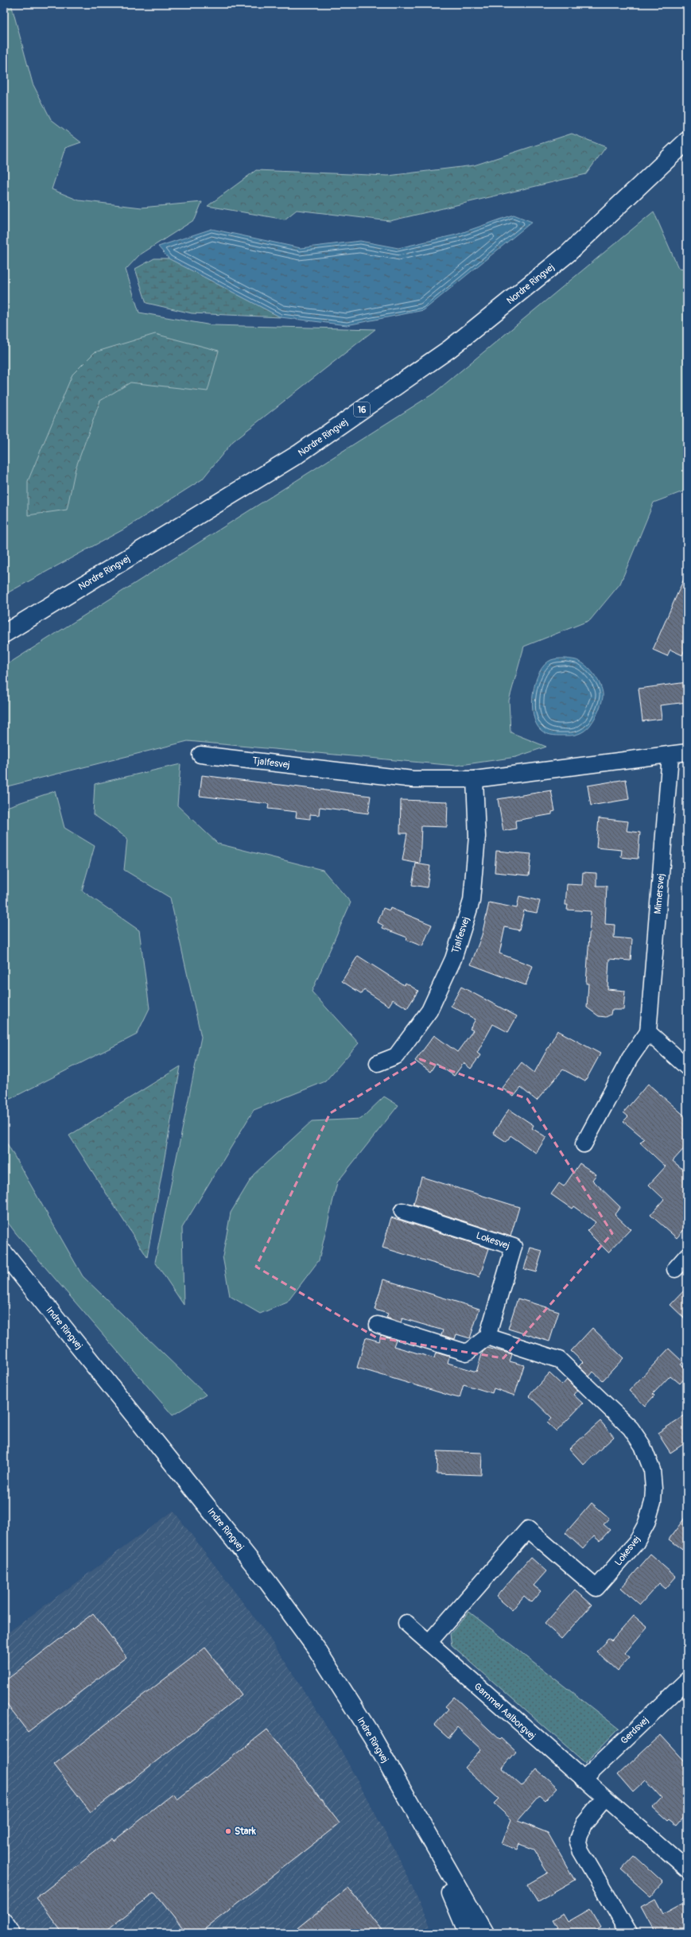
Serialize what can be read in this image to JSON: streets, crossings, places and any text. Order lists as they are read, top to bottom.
{
  "streets": {
    "street": [
      "Nordre Ringvej",
      "16",
      "Tjalfesvej",
      "Mimersvej",
      "Lokesvej",
      "Indre Ringvej",
      "Gammel Aalborgvej",
      "Gerdsvej"
    ]
  },
  "crossings": [
    ["Tjalfesvej", "Mimersvej"],
    ["Lokesvej", "Gammel Aalborgvej"],
    ["Gammel Aalborgvej", "Gerdsvej"]
  ],
  "places": ["Stark"]
}
